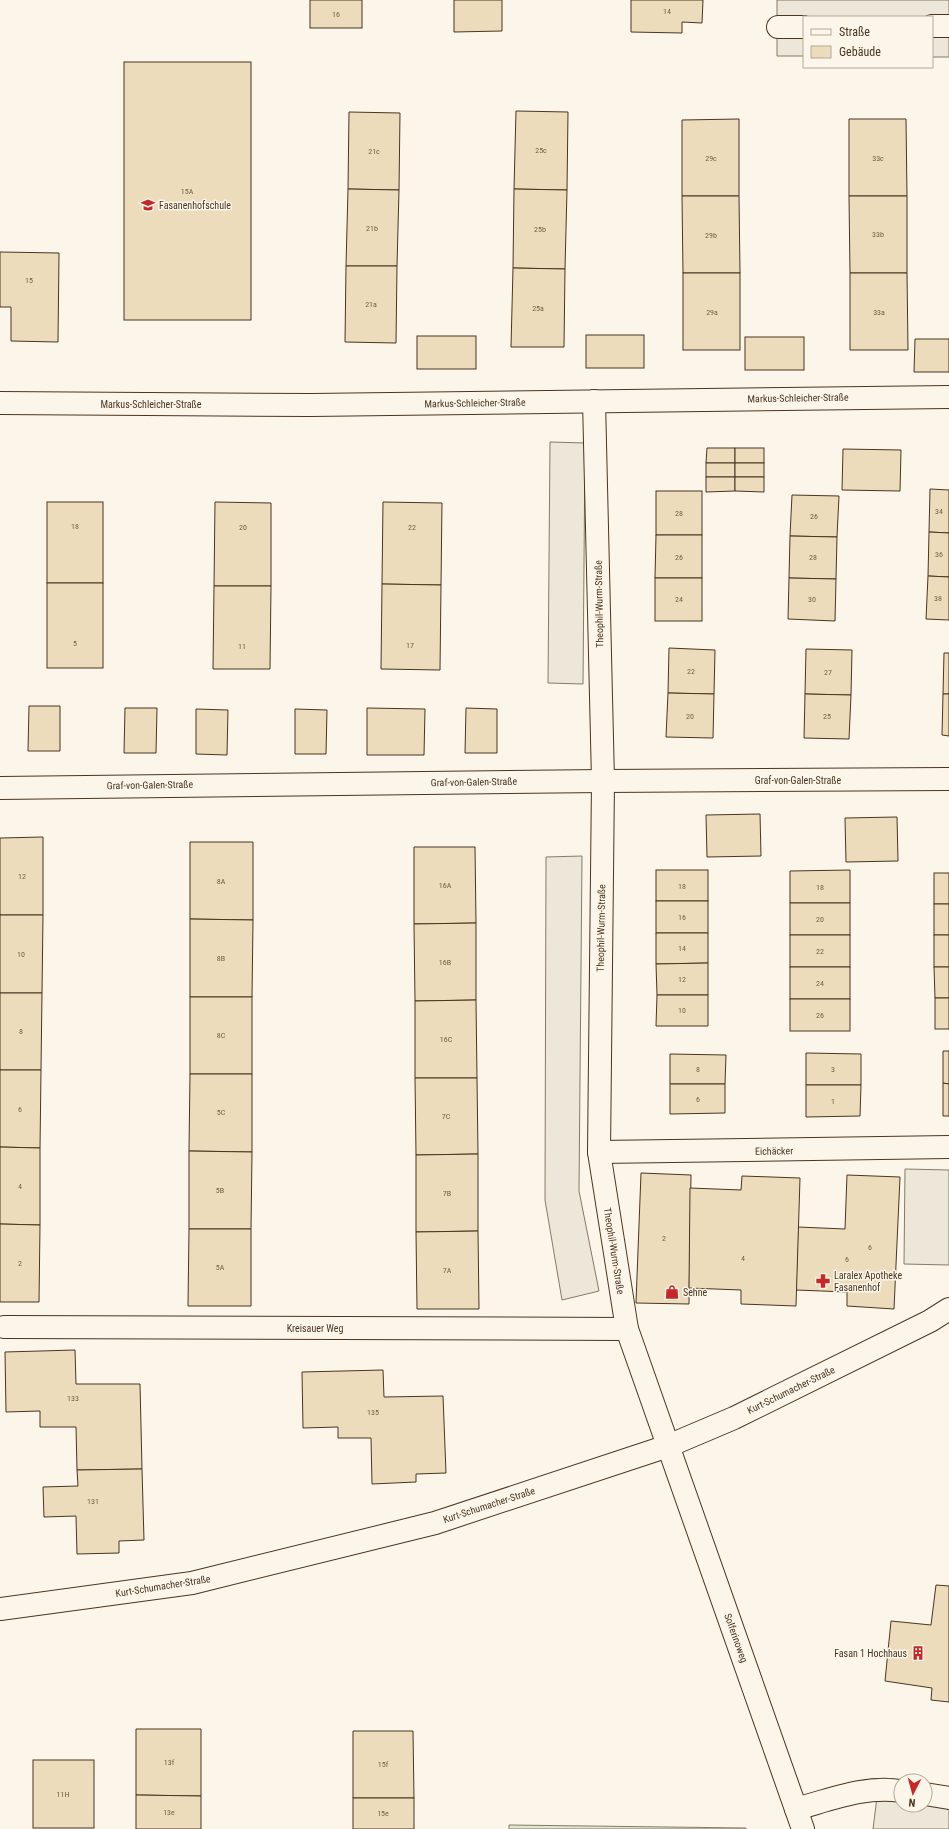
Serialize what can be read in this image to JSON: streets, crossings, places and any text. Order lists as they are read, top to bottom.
{
  "streets": {
    "street": [
      "Markus-Schleicher-Straße",
      "Theophil-Wurm-Straße",
      "Graf-von-Galen-Straße",
      "Eichäcker",
      "Kreisauer Weg",
      "Kurt-Schumacher-Straße",
      "Solferinoweg"
    ]
  },
  "crossings": [
    ["Markus-Schleicher-Straße", "Theophil-Wurm-Straße"],
    ["Theophil-Wurm-Straße", "Graf-von-Galen-Straße"],
    ["Theophil-Wurm-Straße", "Eichäcker"],
    ["Theophil-Wurm-Straße", "Kreisauer Weg"],
    ["Theophil-Wurm-Straße", "Kurt-Schumacher-Straße"],
    ["Theophil-Wurm-Straße", "Solferinoweg"],
    ["Kurt-Schumacher-Straße", "Solferinoweg"]
  ],
  "places": {
    "school or university": ["Fasanenhofschule"],
    "pharmacy": ["Laralex Apotheke Fasanenhof"],
    "shop": ["Sehne"],
    "building": ["Fasan 1 Hochhaus"]
  },
  "house_numbers": [
    "14",
    "16",
    "25c",
    "21c",
    "29c",
    "33c",
    "15A",
    "21b",
    "25b",
    "33b",
    "29b",
    "15",
    "21a",
    "25a",
    "29a",
    "33a",
    "34",
    "28",
    "26",
    "18",
    "20",
    "22",
    "36",
    "26",
    "28",
    "38",
    "24",
    "30",
    "5",
    "17",
    "11",
    "22",
    "27",
    "20",
    "25",
    "12",
    "8A",
    "16A",
    "18",
    "18",
    "16",
    "20",
    "14",
    "22",
    "10",
    "8B",
    "16B",
    "12",
    "24",
    "10",
    "26",
    "8",
    "8C",
    "16C",
    "8",
    "3",
    "6",
    "1",
    "6",
    "5C",
    "7C",
    "4",
    "5B",
    "7B",
    "2",
    "6",
    "4",
    "6",
    "2",
    "5A",
    "7A",
    "133",
    "135",
    "131",
    "13f",
    "15f",
    "11H",
    "13e",
    "15e"
  ],
  "legend": ["Straße", "Gebäude"],
  "north": "bottom"
}
